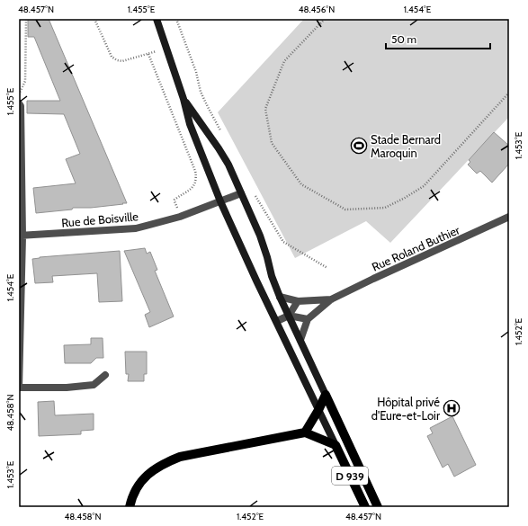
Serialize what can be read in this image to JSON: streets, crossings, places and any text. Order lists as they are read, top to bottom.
{
  "streets": {
    "main road": ["D 939"],
    "street": ["Rue de Boisville", "Rue Roland Buthier"]
  },
  "crossings": [
    ["Rue de Boisville", "D 939"],
    ["Rue Roland Buthier", "D 939"]
  ],
  "places": {
    "sports": ["Stade Bernard Maroquin"],
    "hospital": ["Hôpital privé d'Eure-et-Loir"]
  },
  "scale_bar": "50 m",
  "coordinates": [
    "48.457°N",
    "1.455°E",
    "48.456°N",
    "1.454°E",
    "1.453°E",
    "1.452°E",
    "48.458°N"
  ]
}
